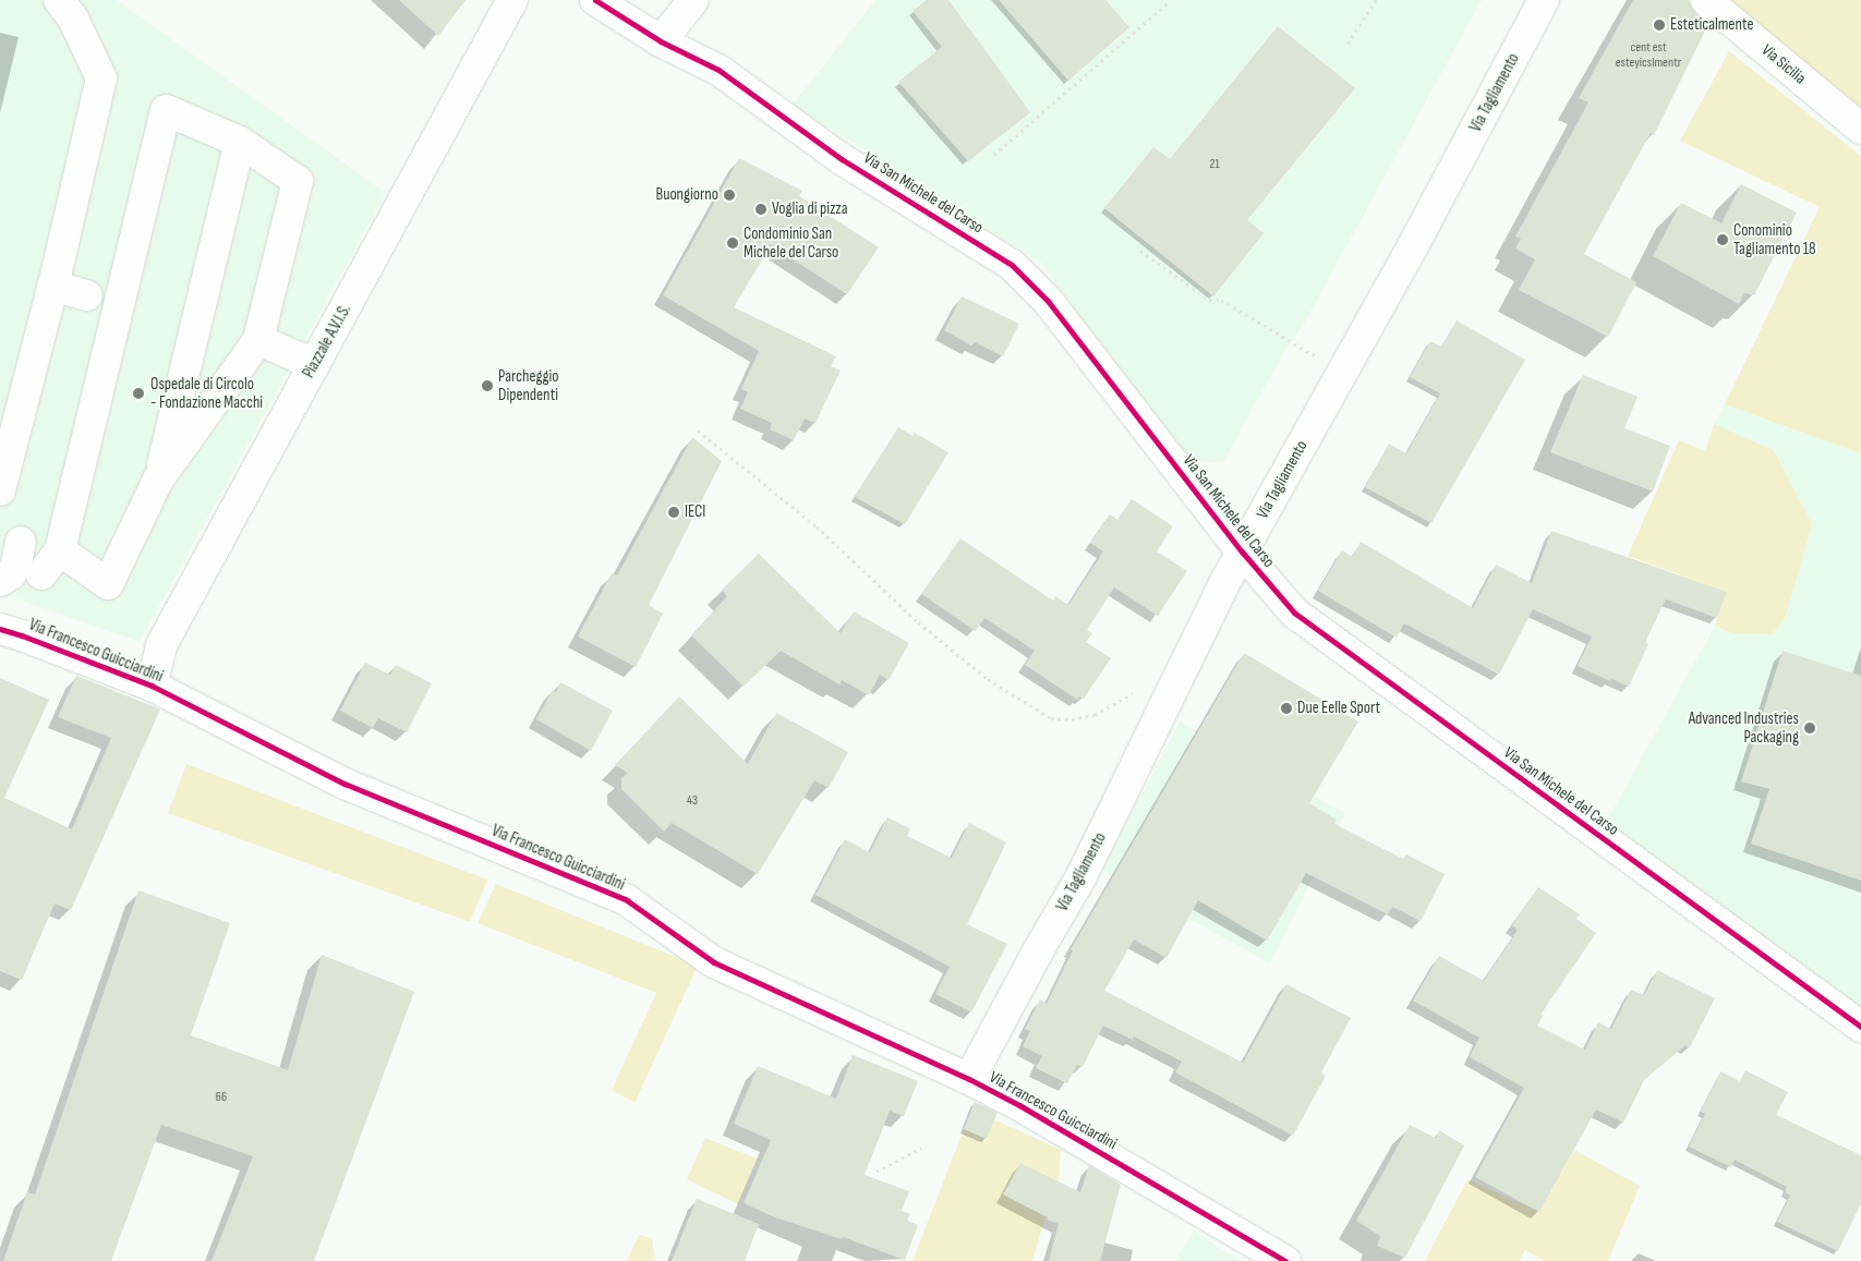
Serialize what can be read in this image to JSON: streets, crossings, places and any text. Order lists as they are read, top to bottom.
{
  "streets": {
    "street": [
      "Via Sicilia",
      "Via Tagliamento",
      "Via San Michele del Carso",
      "Piazzale A.V.I.S.",
      "Via Francesco Guicciardini"
    ]
  },
  "crossings": [
    ["Via Tagliamento", "Via San Michele del Carso"],
    ["Via Tagliamento", "Via Francesco Guicciardini"],
    ["Piazzale A.V.I.S.", "Via Francesco Guicciardini"]
  ],
  "places": [
    "Esteticalmente",
    "Buongiorno",
    "Voglia di pizza",
    "Conominio Tagliamento 18",
    "Condominio San Michele del Carso",
    "Parcheggio Dipendenti",
    "Ospedale di Circolo - Fondazione Macchi",
    "IECI",
    "Due Eelle Sport",
    "Advanced Industries Packaging"
  ],
  "house_numbers": [
    "cent est esteyicslmentr",
    "21",
    "43",
    "66"
  ]
}
